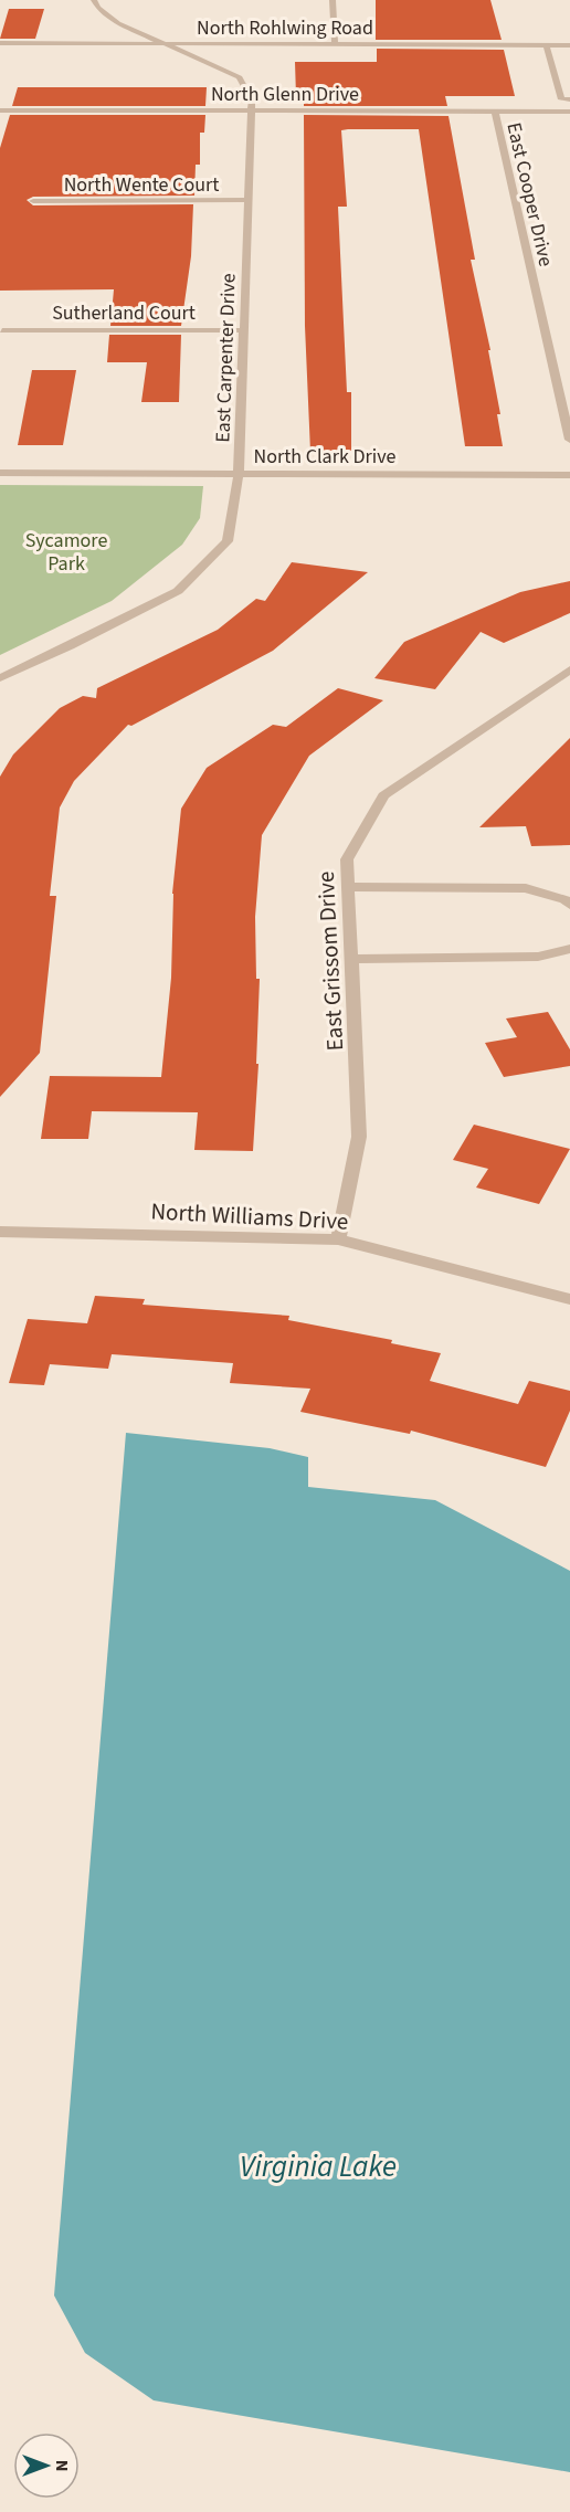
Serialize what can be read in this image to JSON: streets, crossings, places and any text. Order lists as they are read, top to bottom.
{
  "streets": {
    "street": [
      "North Rohlwing Road",
      "North Glenn Drive",
      "North Wente Court",
      "East Cooper Drive",
      "Sutherland Court",
      "East Carpenter Drive",
      "North Clark Drive",
      "East Grissom Drive",
      "North Williams Drive"
    ]
  },
  "crossings": [
    ["North Rohlwing Road", "East Carpenter Drive"],
    ["North Glenn Drive", "East Cooper Drive"],
    ["North Glenn Drive", "East Carpenter Drive"],
    ["North Wente Court", "East Carpenter Drive"],
    ["Sutherland Court", "East Carpenter Drive"],
    ["East Carpenter Drive", "North Clark Drive"],
    ["East Grissom Drive", "North Williams Drive"]
  ],
  "water": ["Virginia Lake"],
  "parks": ["Sycamore Park"],
  "north": "right"
}
